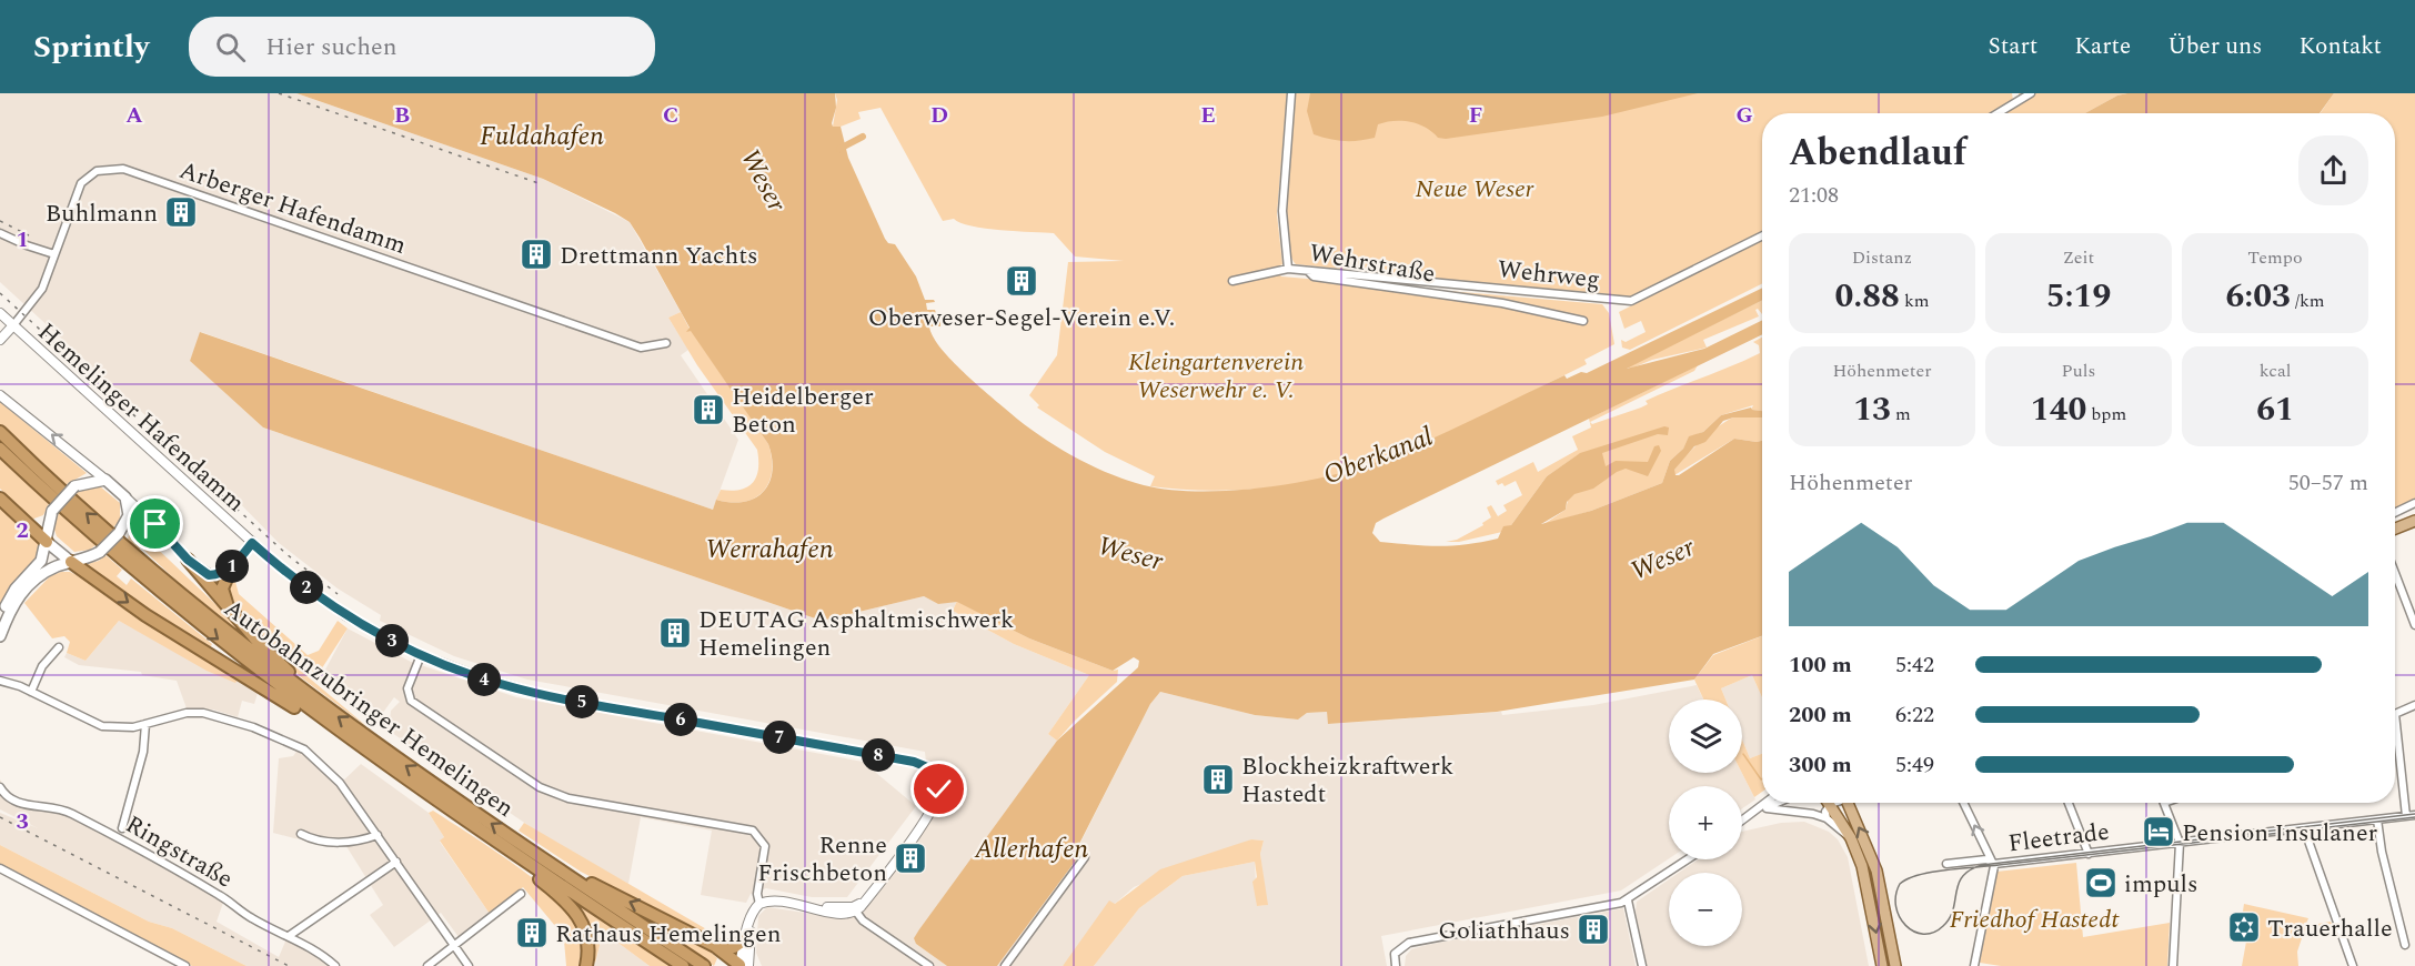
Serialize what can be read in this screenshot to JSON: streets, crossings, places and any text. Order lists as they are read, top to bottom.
{
  "streets": {
    "highway": ["Autobahnzubringer Hemelingen"],
    "street": [
      "Arberger Hafendamm",
      "Wehrstraße",
      "Wehrweg",
      "Hemelinger Hafendamm",
      "Fleetrade",
      "Ringstraße"
    ]
  },
  "crossings": [
    ["Arberger Hafendamm", "Hemelinger Hafendamm"],
    ["Wehrstraße", "Wehrweg"]
  ],
  "water": [
    "Fuldahafen",
    "Weser",
    "Oberkanal",
    "Werrahafen",
    "Allerhafen"
  ],
  "parks": ["Neue Weser", "Kleingartenverein Weserwehr e. V.", "Friedhof Hastedt"],
  "places": {
    "building": [
      "Buhlmann",
      "Drettmann Yachts",
      "Oberweser-Segel-Verein e.V.",
      "Heidelberger Beton",
      "DEUTAG Asphaltmischwerk Hemelingen",
      "Blockheizkraftwerk Hastedt",
      "Renne Frischbeton",
      "Goliathhaus",
      "Rathaus Hemelingen"
    ],
    "hotel": ["Pension Insulaner"],
    "sports": ["impuls"],
    "synagogue": ["Trauerhalle"]
  },
  "page": {
    "header": "Sprintly",
    "search": "Hier suchen",
    "nav": [
      "Start",
      "Karte",
      "Über uns",
      "Kontakt"
    ],
    "heading": ["Abendlauf", "21:08"],
    "stats": [
      ["Distanz", "0.88 km"],
      ["Zeit", "5:19"],
      ["Tempo", "6:03 /km"],
      ["Höhenmeter", "13 m"],
      ["Puls", "140 bpm"],
      ["kcal", "61"]
    ],
    "chart": ["Höhenmeter", "50–57 m"],
    "pins": [
      "1",
      "2",
      "3",
      "4",
      "5",
      "6",
      "7",
      "8"
    ],
    "list": [
      {
        "name": "100 m",
        "note": "5:42"
      },
      {
        "name": "200 m",
        "note": "6:22"
      },
      {
        "name": "300 m",
        "note": "5:49"
      }
    ],
    "map_buttons": ["+", "−"]
  },
  "grid": {
    "columns": [
      "A",
      "B",
      "C",
      "D",
      "E",
      "F",
      "G"
    ],
    "rows": ["1", "2", "3"]
  }
}
